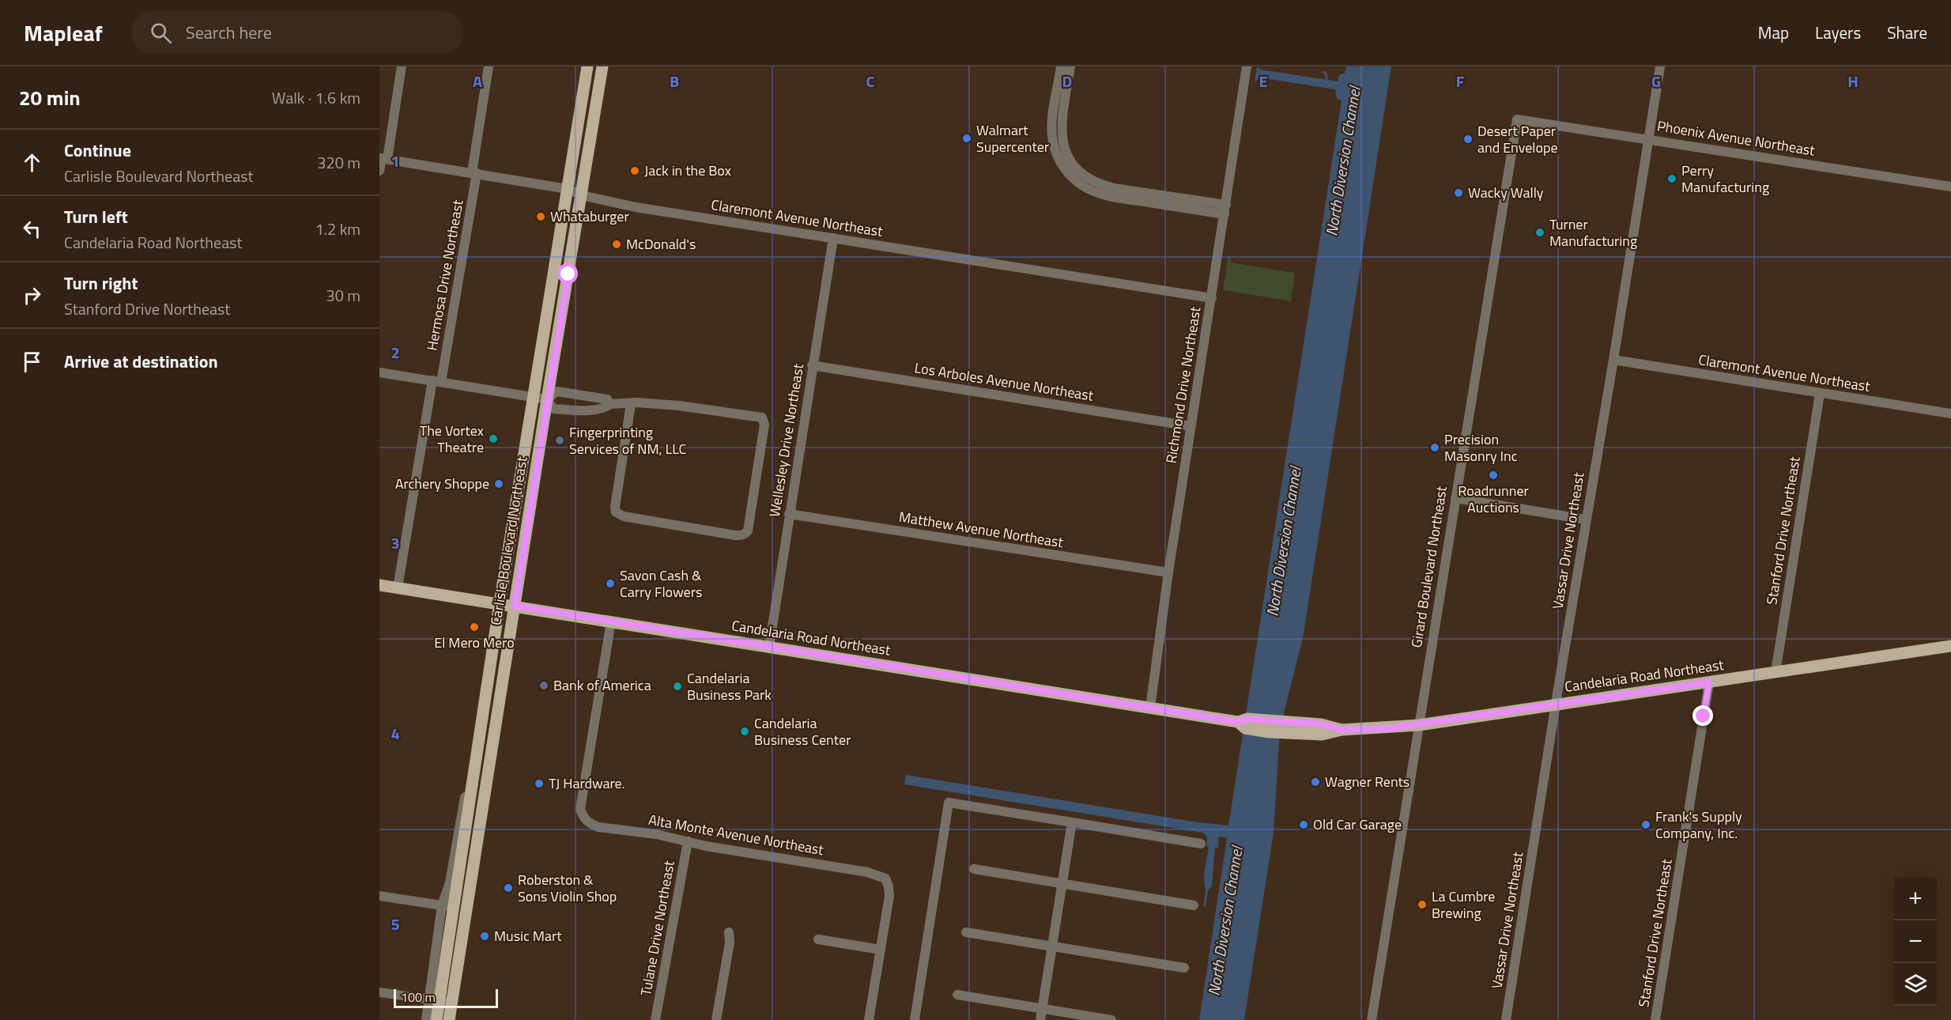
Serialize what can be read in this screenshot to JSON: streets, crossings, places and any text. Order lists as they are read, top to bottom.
{
  "streets": {
    "main road": ["Carlisle Boulevard Northeast", "Candelaria Road Northeast"],
    "street": [
      "Phoenix Avenue Northeast",
      "Claremont Avenue Northeast",
      "Hermosa Drive Northeast",
      "Los Arboles Avenue Northeast",
      "Richmond Drive Northeast",
      "Wellesley Drive Northeast",
      "Matthew Avenue Northeast",
      "Stanford Drive Northeast",
      "Vassar Drive Northeast",
      "Girard Boulevard Northeast",
      "Alta Monte Avenue Northeast",
      "Tulane Drive Northeast"
    ]
  },
  "crossings": [
    ["Phoenix Avenue Northeast", "Vassar Drive Northeast"],
    ["Phoenix Avenue Northeast", "Girard Boulevard Northeast"],
    ["Claremont Avenue Northeast", "Hermosa Drive Northeast"],
    ["Claremont Avenue Northeast", "Richmond Drive Northeast"],
    ["Claremont Avenue Northeast", "Wellesley Drive Northeast"],
    ["Claremont Avenue Northeast", "Stanford Drive Northeast"],
    ["Claremont Avenue Northeast", "Carlisle Boulevard Northeast"],
    ["Claremont Avenue Northeast", "Vassar Drive Northeast"],
    ["Hermosa Drive Northeast", "Candelaria Road Northeast"],
    ["Los Arboles Avenue Northeast", "Richmond Drive Northeast"],
    ["Los Arboles Avenue Northeast", "Wellesley Drive Northeast"],
    ["Richmond Drive Northeast", "Matthew Avenue Northeast"],
    ["Richmond Drive Northeast", "Candelaria Road Northeast"],
    ["Wellesley Drive Northeast", "Matthew Avenue Northeast"],
    ["Wellesley Drive Northeast", "Candelaria Road Northeast"],
    ["Stanford Drive Northeast", "Candelaria Road Northeast"],
    ["Carlisle Boulevard Northeast", "Candelaria Road Northeast"],
    ["Vassar Drive Northeast", "Candelaria Road Northeast"],
    ["Girard Boulevard Northeast", "Candelaria Road Northeast"],
    ["Candelaria Road Northeast", "Alta Monte Avenue Northeast"],
    ["Alta Monte Avenue Northeast", "Tulane Drive Northeast"]
  ],
  "water": ["North Diversion Channel"],
  "places": [
    "Walmart Supercenter",
    "Desert Paper and Envelope",
    "Jack in the Box",
    "Perry Manufacturing",
    "Wacky Wally",
    "Whataburger",
    "Turner Manufacturing",
    "McDonald's",
    "The Vortex Theatre",
    "Fingerprinting Services of NM, LLC",
    "Precision Masonry Inc",
    "Roadrunner Auctions",
    "Archery Shoppe",
    "Savon Cash & Carry Flowers",
    "El Mero Mero",
    "Bank of America",
    "Candelaria Business Park",
    "Candelaria Business Center",
    "Wagner Rents",
    "TJ Hardware.",
    "Old Car Garage",
    "Frank's Supply Company, Inc.",
    "Roberston & Sons Violin Shop",
    "La Cumbre Brewing",
    "Music Mart"
  ],
  "scale_bar": "100 m",
  "page": {
    "header": "Mapleaf",
    "search": "Search here",
    "nav": ["Map", "Layers", "Share"],
    "heading": ["20 min", "Walk · 1.6 km"],
    "list": [
      ["Continue", "Carlisle Boulevard Northeast", "320 m"],
      ["Turn left", "Candelaria Road Northeast", "1.2 km"],
      ["Turn right", "Stanford Drive Northeast", "30 m"],
      "Arrive at destination"
    ],
    "map_buttons": ["+", "−"],
    "scale": "100 m"
  },
  "grid": {
    "columns": [
      "A",
      "B",
      "C",
      "D",
      "E",
      "F",
      "G",
      "H"
    ],
    "rows": [
      "1",
      "2",
      "3",
      "4",
      "5"
    ]
  }
}
